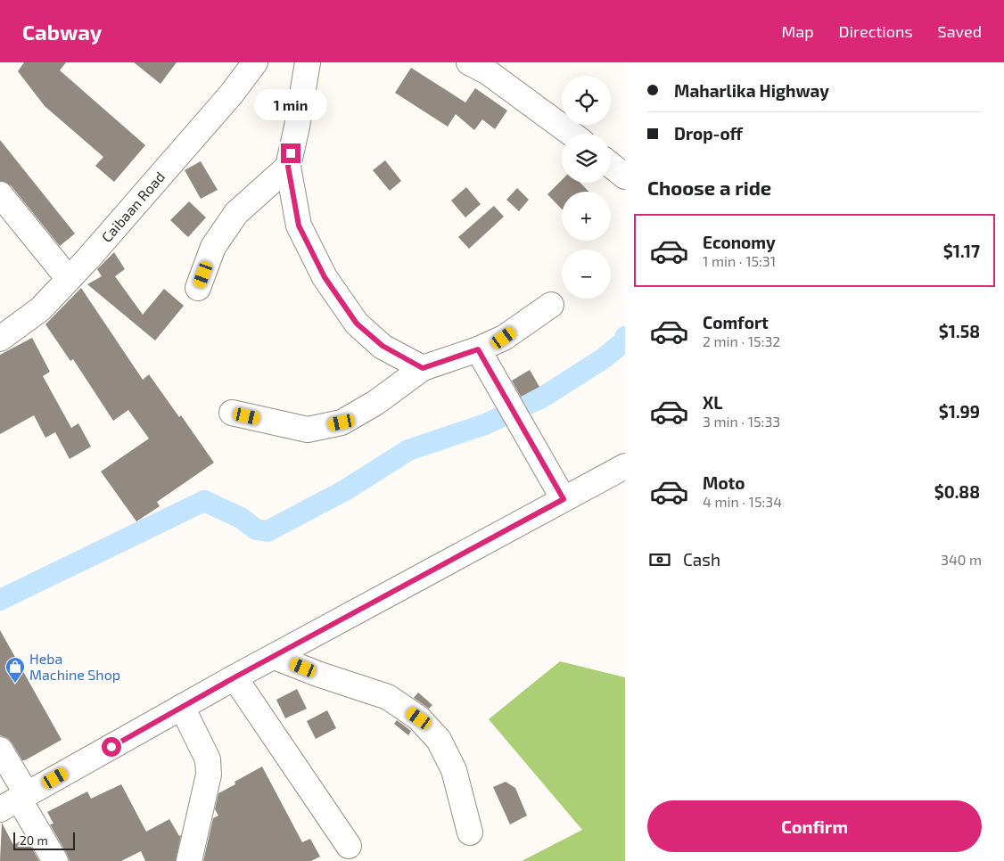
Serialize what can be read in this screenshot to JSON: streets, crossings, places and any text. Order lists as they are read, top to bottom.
{
  "streets": {
    "main road": ["Caibaan Road"]
  },
  "places": {
    "shop": ["Heba Machine Shop"]
  },
  "scale_bar": "20 m",
  "page": {
    "header": "Cabway",
    "nav": ["Map", "Directions", "Saved"],
    "banner": ["Maharlika Highway", "Drop-off"],
    "map_buttons": ["+", "−"],
    "bubble": "1 min",
    "heading": "Choose a ride",
    "list": [
      {
        "name": "Economy",
        "note": "1 min · 15:31",
        "value": "$1.17"
      },
      {
        "name": "Comfort",
        "note": "2 min · 15:32",
        "value": "$1.58"
      },
      {
        "name": "XL",
        "note": "3 min · 15:33",
        "value": "$1.99"
      },
      {
        "name": "Moto",
        "note": "4 min · 15:34",
        "value": "$0.88"
      }
    ],
    "pay": ["Cash", "340 m"],
    "buttons": "Confirm",
    "scale": "20 m"
  }
}
